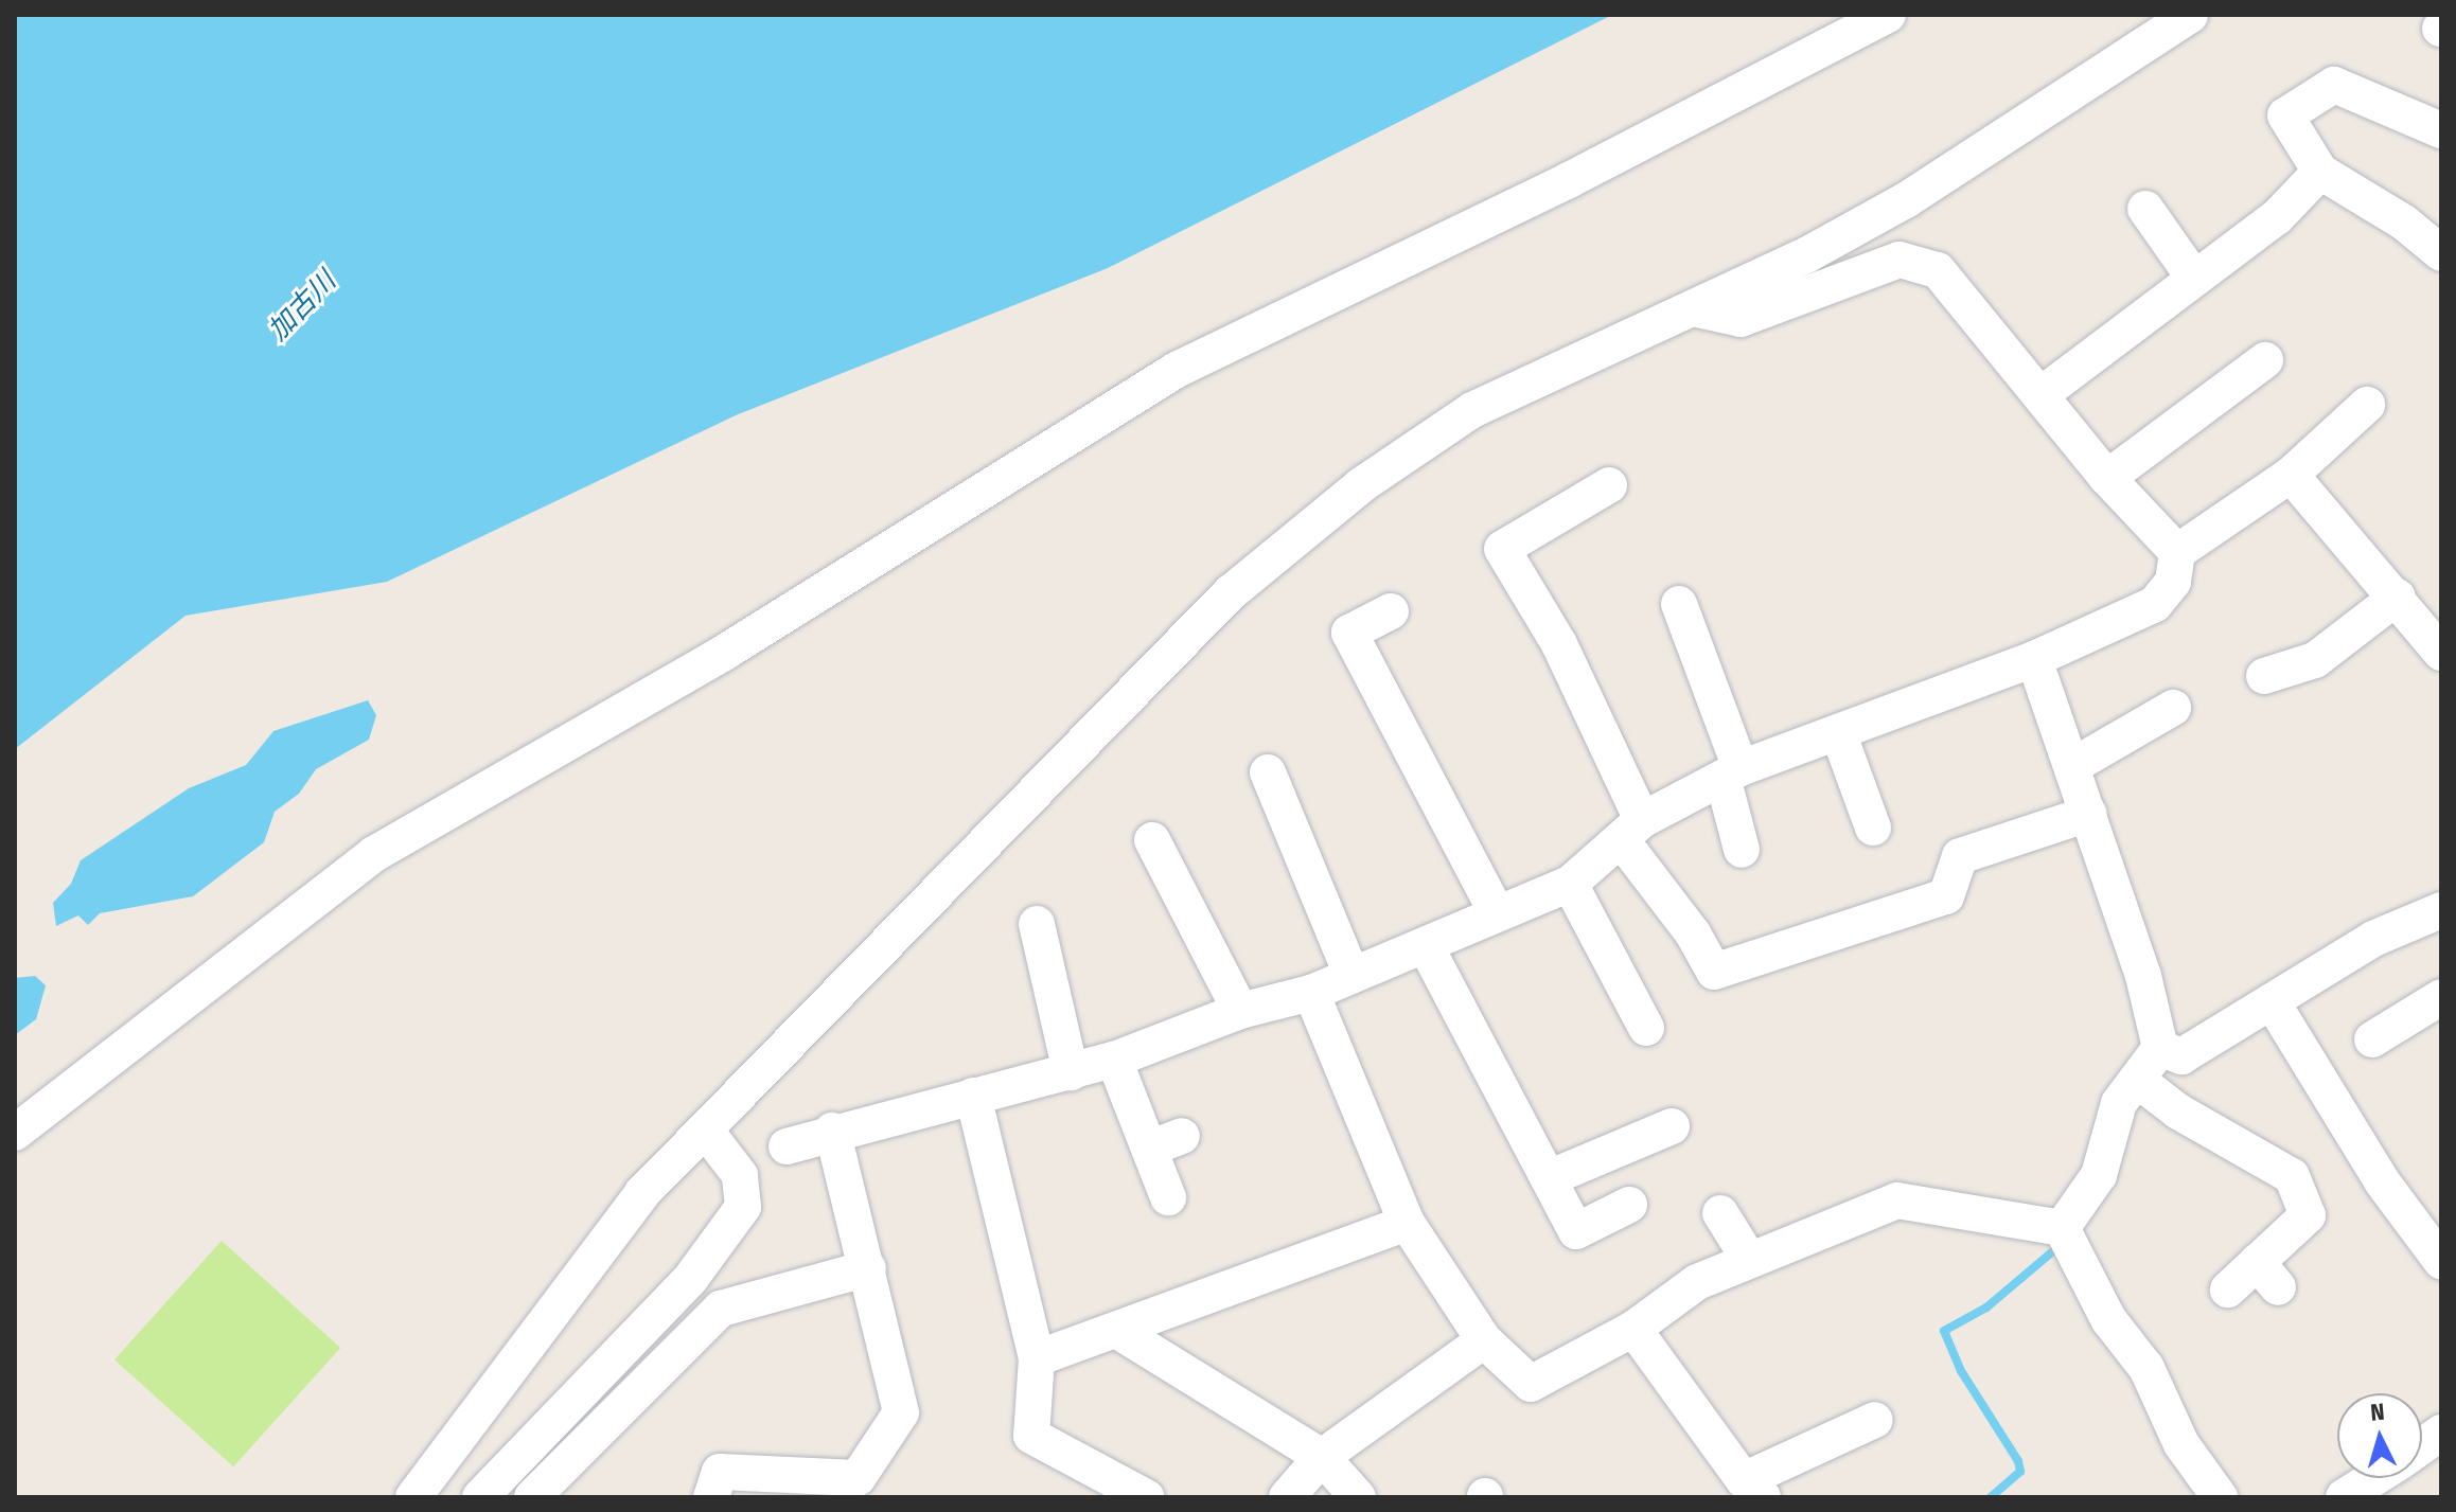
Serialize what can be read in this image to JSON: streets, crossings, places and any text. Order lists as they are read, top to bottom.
{
  "water": ["加古川"],
  "north": "top"
}
